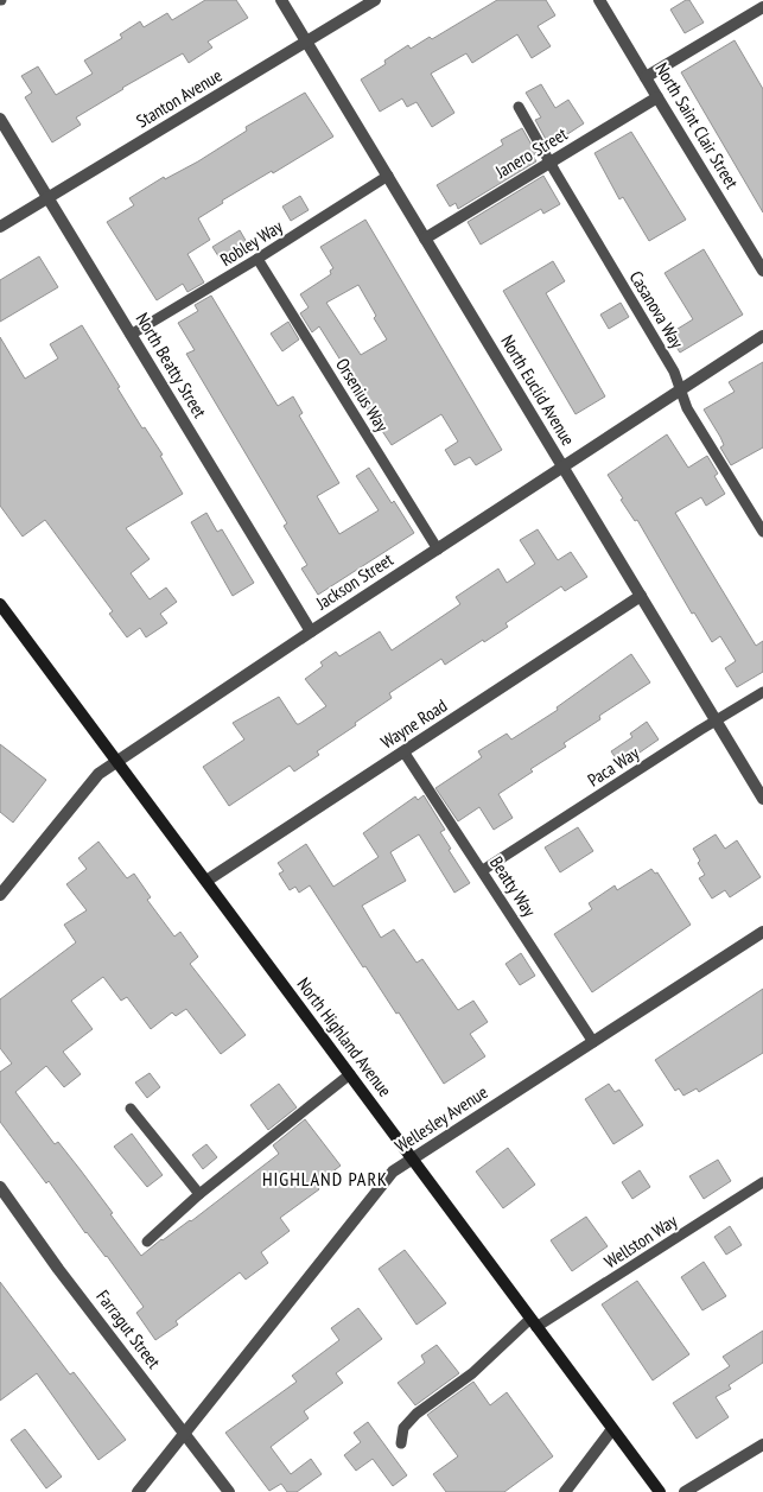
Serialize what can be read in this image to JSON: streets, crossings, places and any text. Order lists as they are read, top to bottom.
{
  "streets": {
    "main road": ["North Highland Avenue"],
    "street": [
      "Stanton Avenue",
      "North Saint Clair Street",
      "Janero Street",
      "North Beatty Street",
      "North Euclid Avenue",
      "Jackson Street",
      "Wayne Road",
      "Wellesley Avenue",
      "Farragut Street"
    ],
    "lane": [
      "Robley Way",
      "Casanova Way",
      "Orsenius Way",
      "Paca Way",
      "Beatty Way",
      "Wellston Way"
    ]
  },
  "crossings": [
    ["Stanton Avenue", "North Beatty Street"],
    ["Stanton Avenue", "North Euclid Avenue"],
    ["North Saint Clair Street", "Janero Street"],
    ["Janero Street", "Casanova Way"],
    ["Janero Street", "North Euclid Avenue"],
    ["Robley Way", "North Beatty Street"],
    ["Robley Way", "North Euclid Avenue"],
    ["Robley Way", "Orsenius Way"],
    ["Casanova Way", "Jackson Street"],
    ["North Beatty Street", "Jackson Street"],
    ["North Euclid Avenue", "Jackson Street"],
    ["North Euclid Avenue", "Wayne Road"],
    ["North Euclid Avenue", "Paca Way"],
    ["Orsenius Way", "Jackson Street"],
    ["Jackson Street", "North Highland Avenue"],
    ["Wayne Road", "Beatty Way"],
    ["Wayne Road", "North Highland Avenue"],
    ["Paca Way", "Beatty Way"],
    ["Beatty Way", "Wellesley Avenue"],
    ["North Highland Avenue", "Wellesley Avenue"],
    ["North Highland Avenue", "Wellston Way"],
    ["Wellesley Avenue", "Farragut Street"]
  ],
  "districts": ["HIGHLAND PARK"]
}
